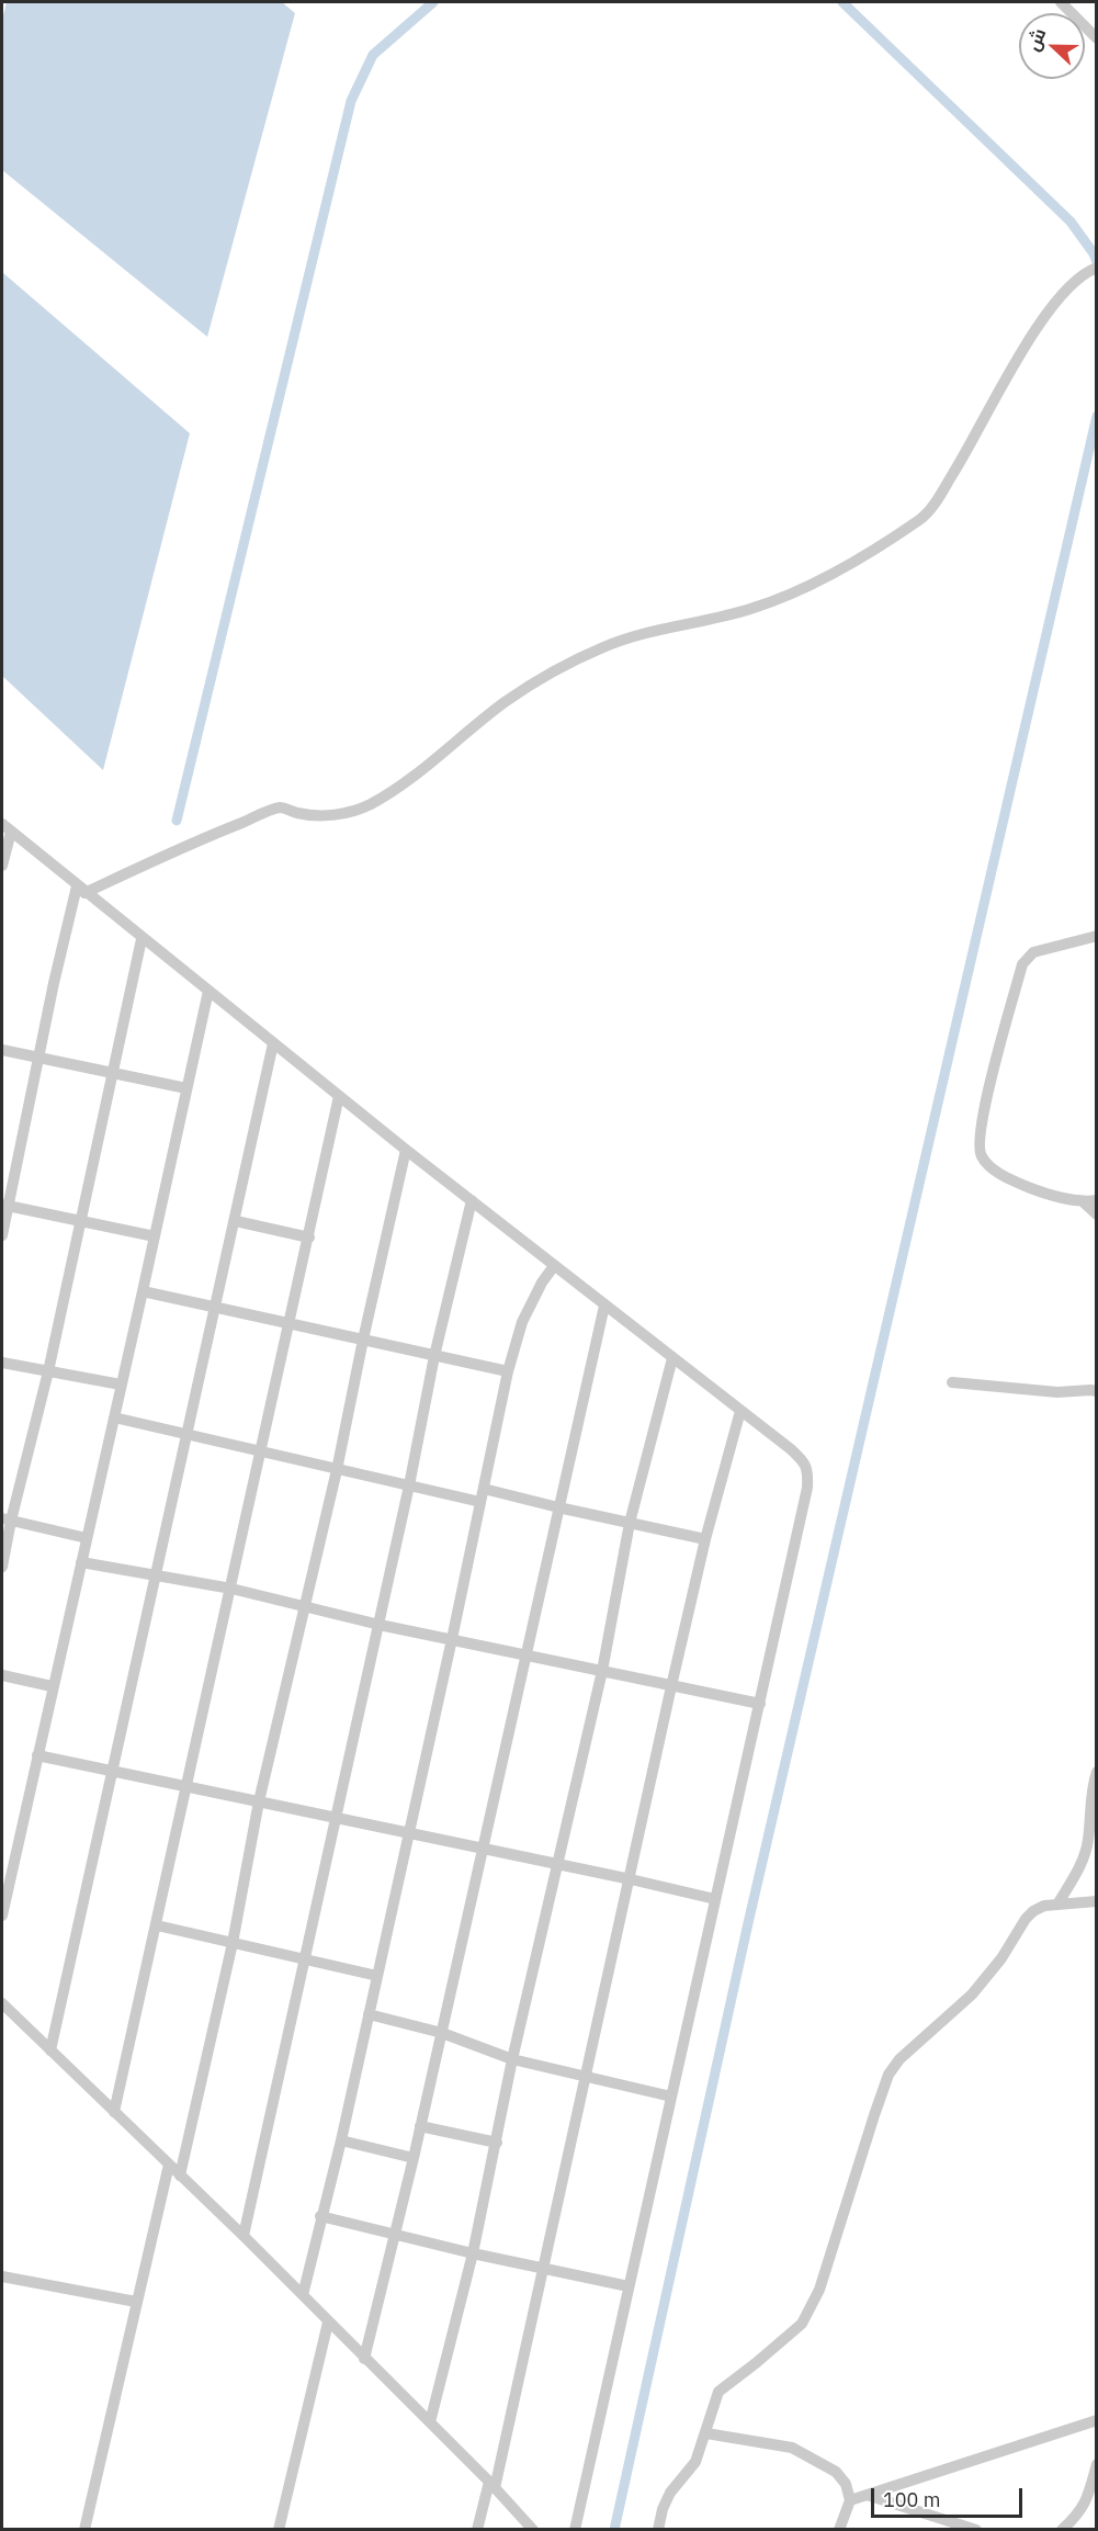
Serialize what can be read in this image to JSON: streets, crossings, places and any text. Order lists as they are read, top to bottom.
{
  "scale_bar": "100 m",
  "north": "left"
}
